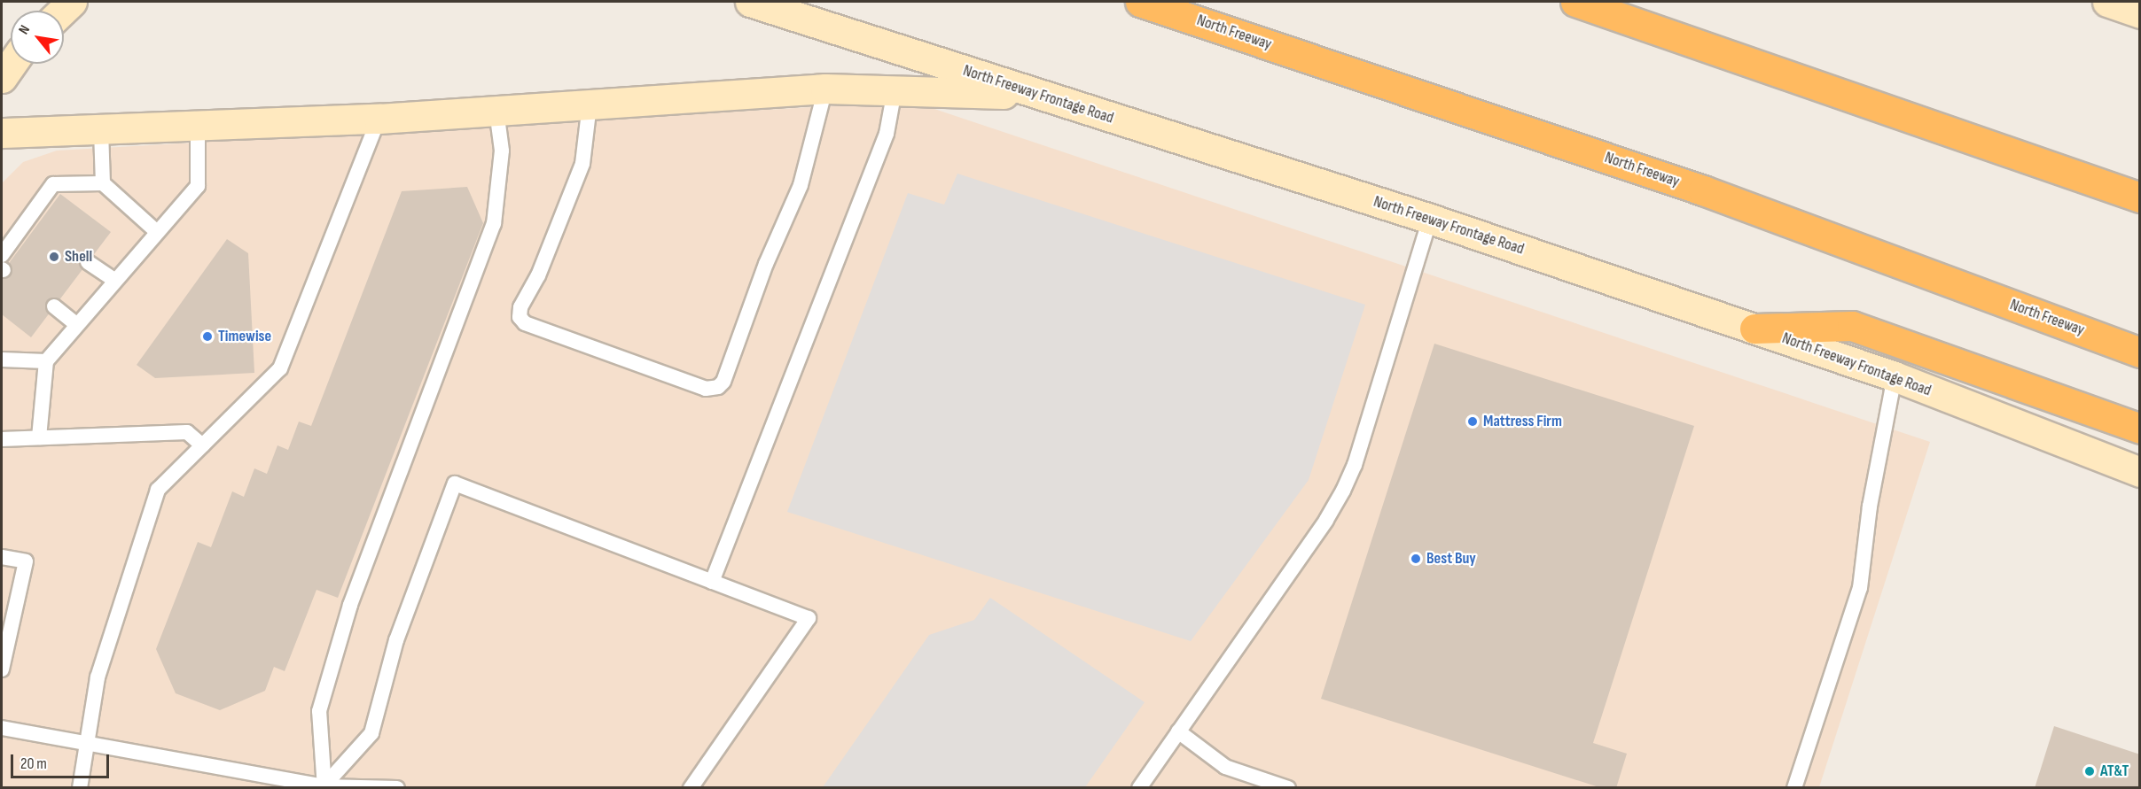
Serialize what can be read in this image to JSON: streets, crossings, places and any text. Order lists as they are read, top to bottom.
{
  "streets": {
    "highway": ["North Freeway"],
    "main road": ["North Freeway Frontage Road"]
  },
  "places": [
    "Shell",
    "Timewise",
    "Mattress Firm",
    "Best Buy",
    "AT&T"
  ],
  "scale_bar": "20 m",
  "north": "top left"
}
